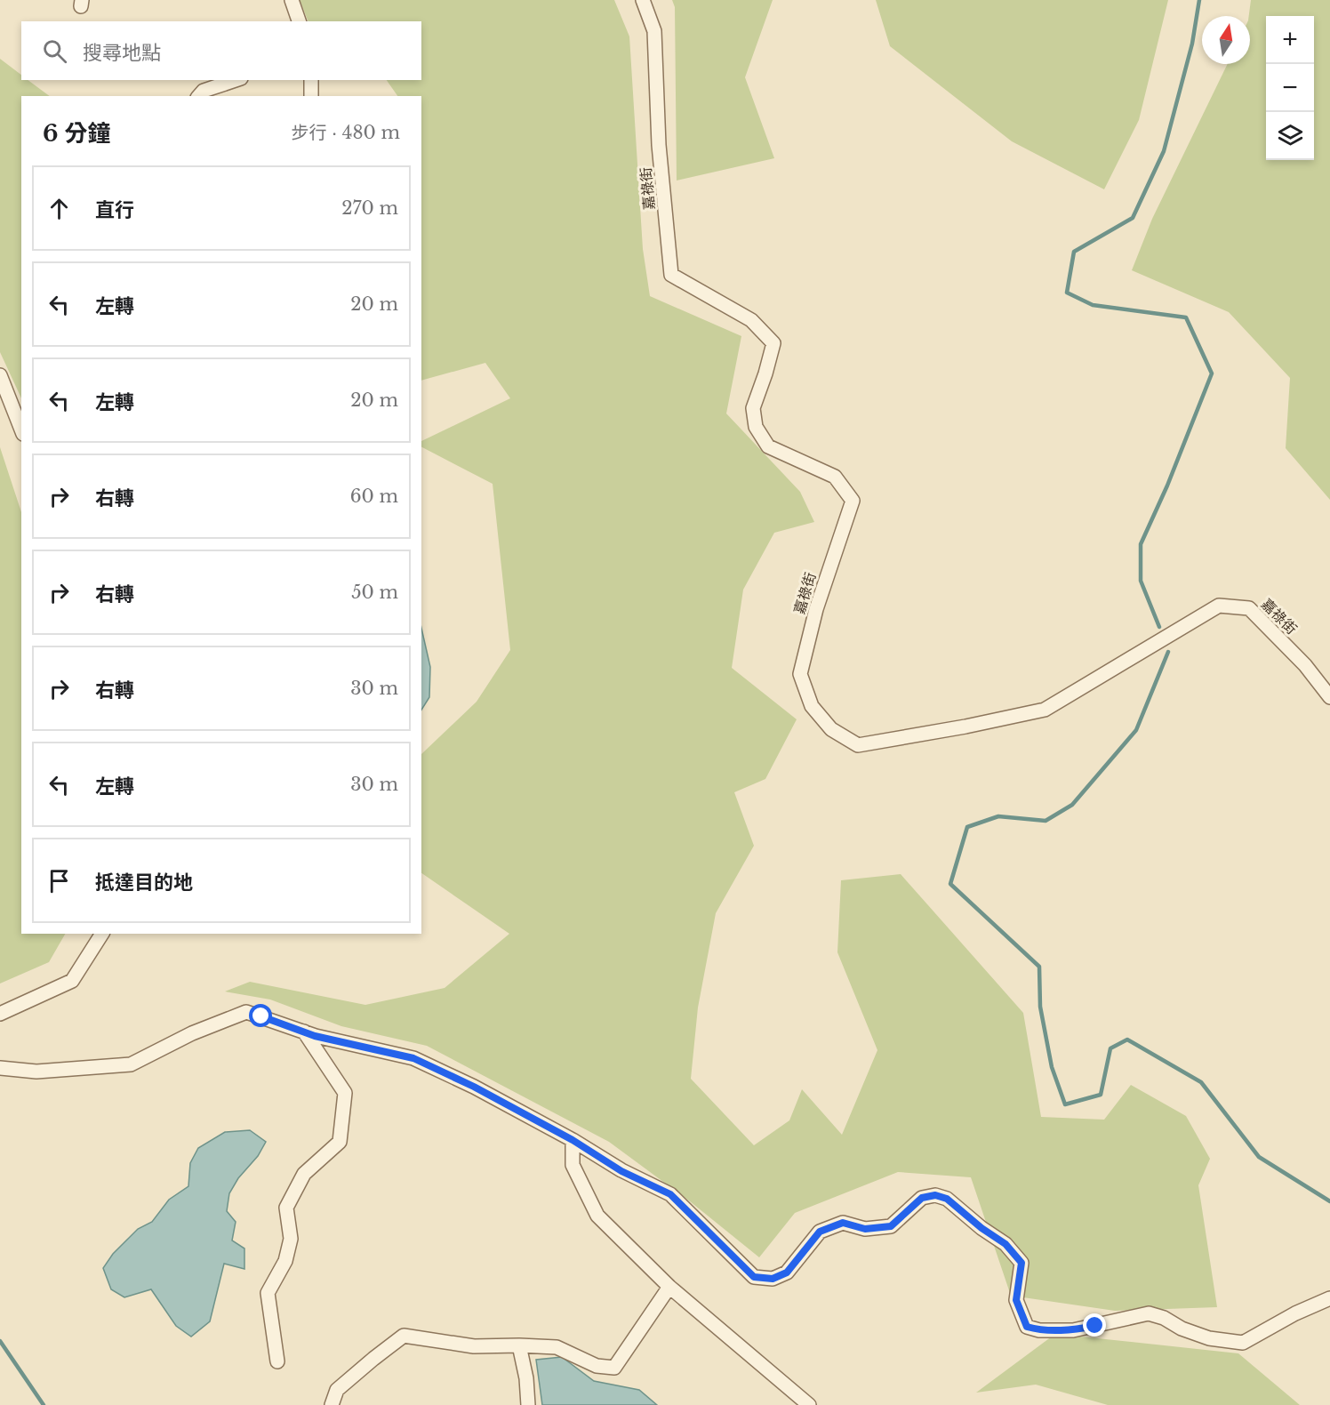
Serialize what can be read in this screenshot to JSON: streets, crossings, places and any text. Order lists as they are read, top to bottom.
{
  "streets": {
    "street": ["嘉祿街"]
  },
  "north": "top",
  "page": {
    "map_buttons": ["+", "−"],
    "search": "搜尋地點",
    "heading": ["6 分鐘", "步行 · 480 m"],
    "list": [
      ["直行", "270 m"],
      ["左轉", "20 m"],
      ["左轉", "20 m"],
      ["右轉", "60 m"],
      ["右轉", "50 m"],
      ["右轉", "30 m"],
      ["左轉", "30 m"],
      "抵達目的地"
    ]
  }
}
